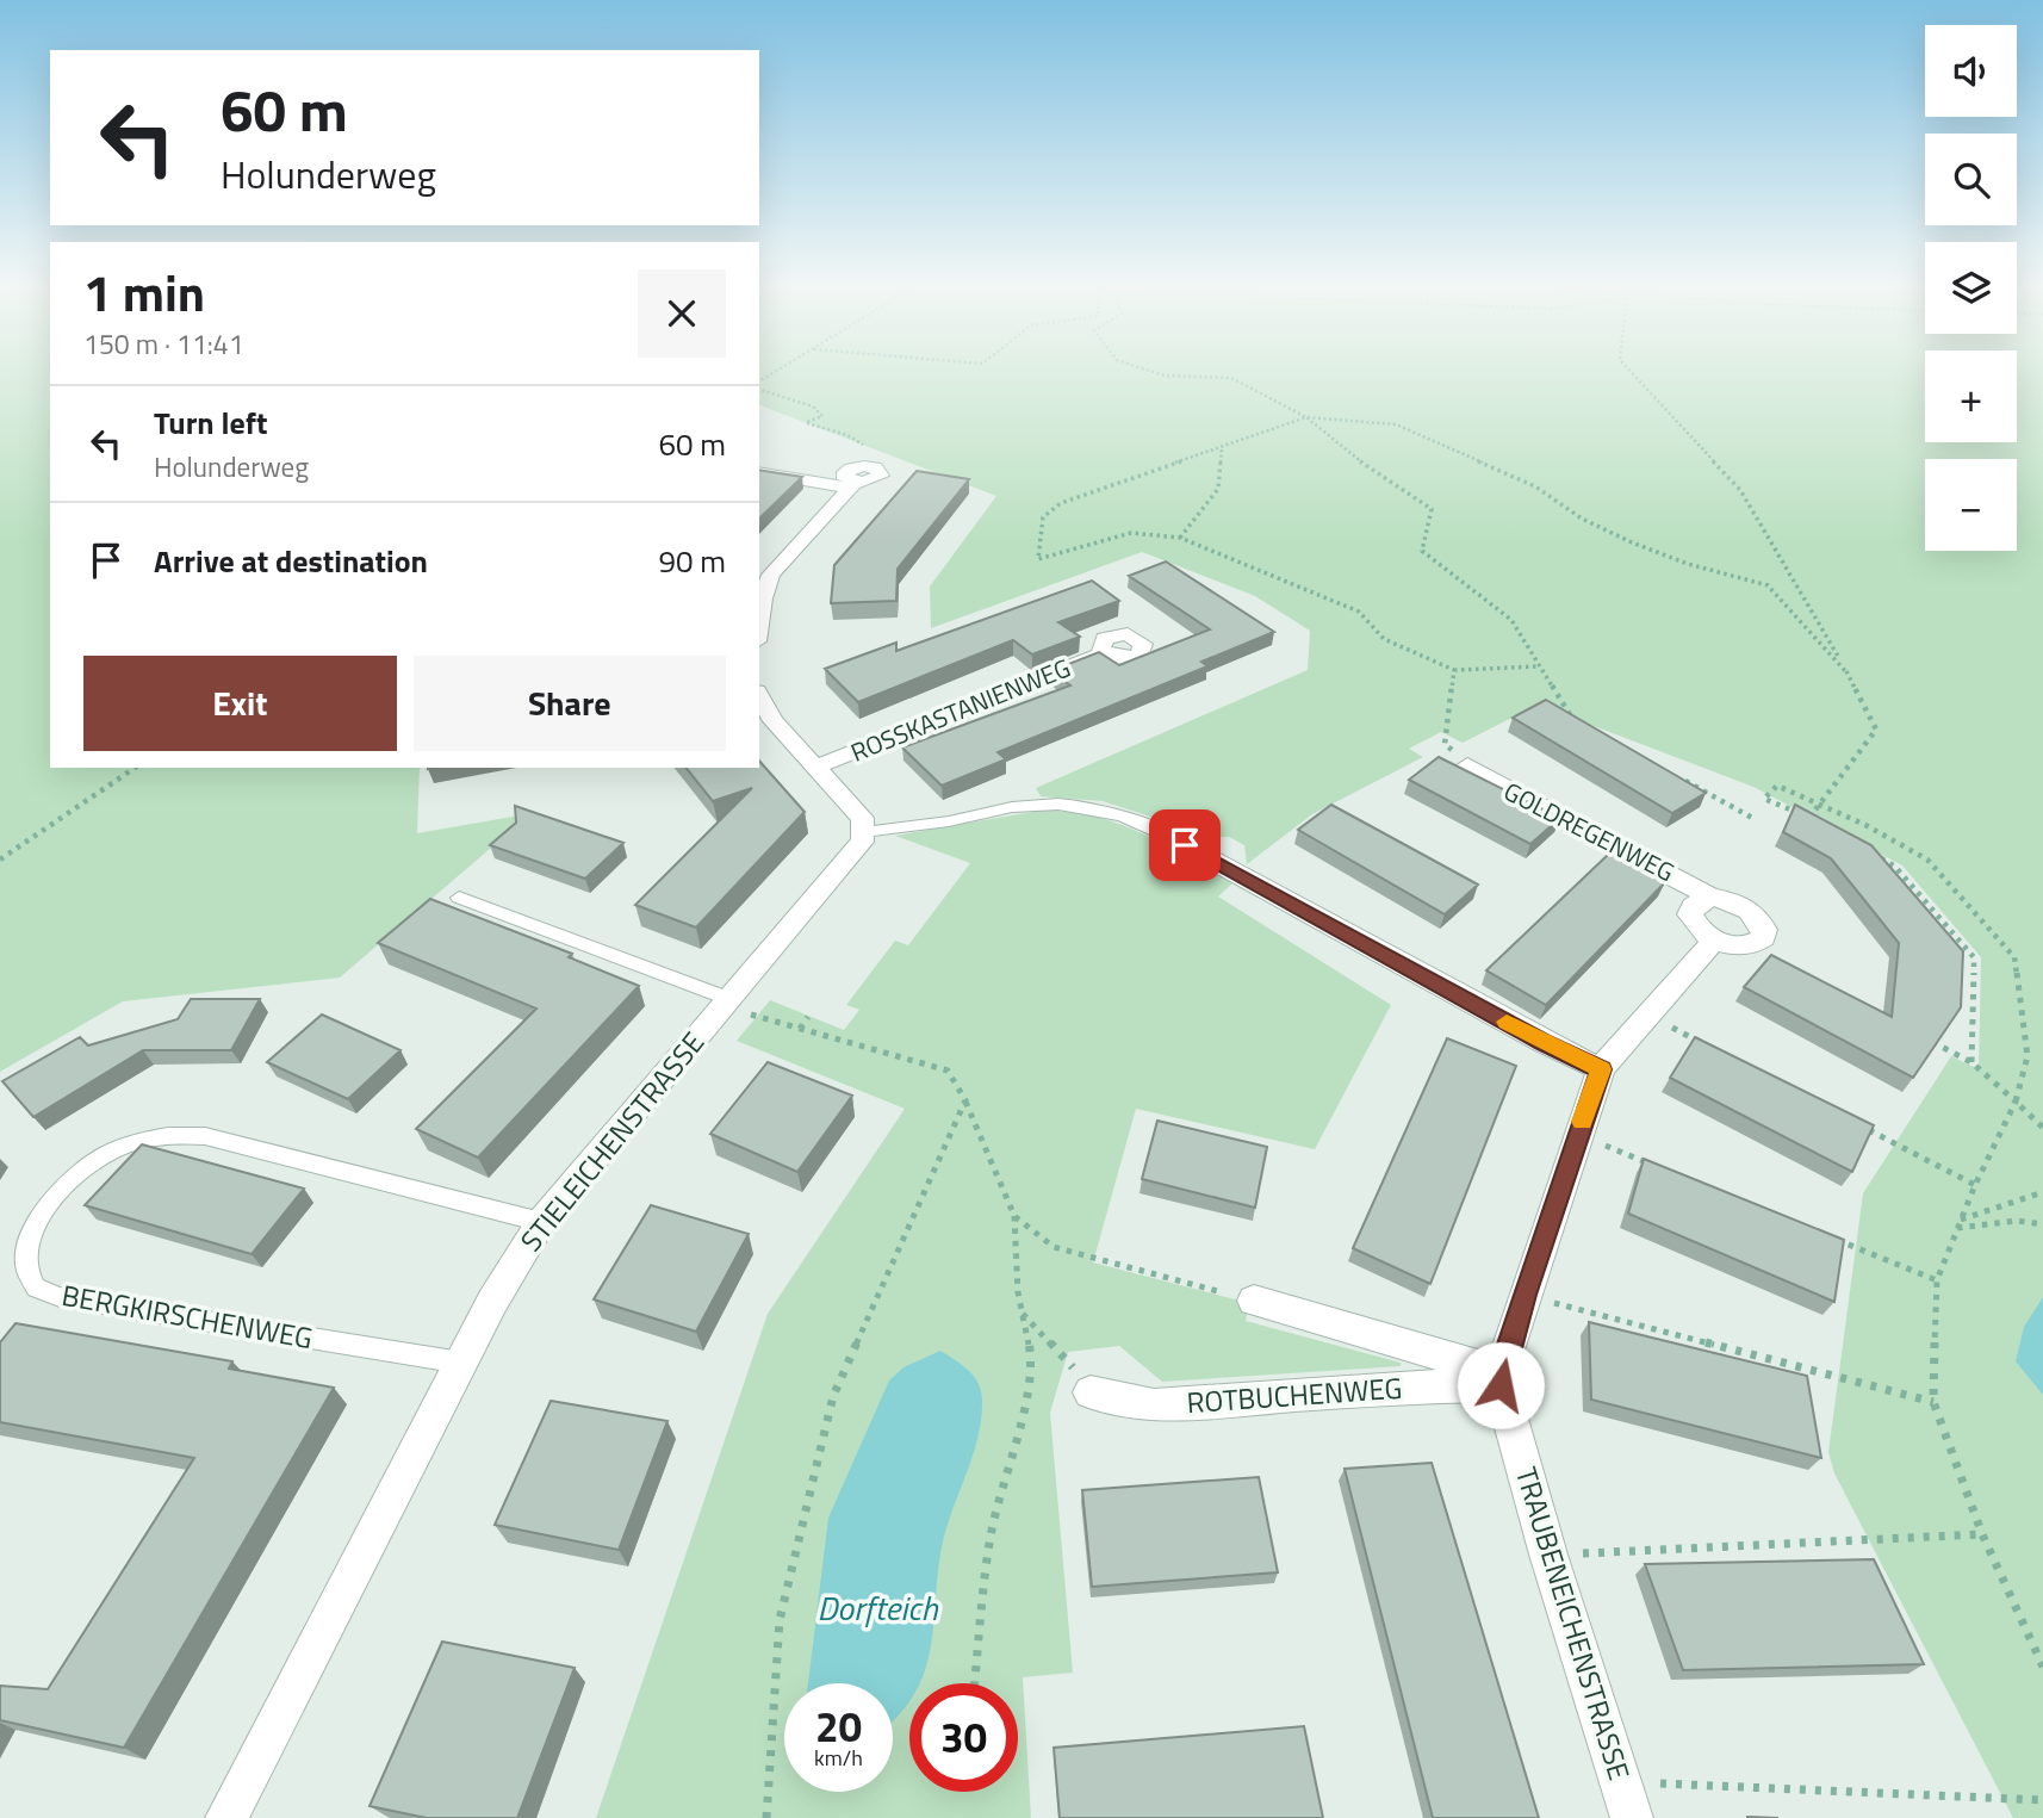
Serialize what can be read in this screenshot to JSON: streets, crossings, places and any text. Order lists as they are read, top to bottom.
{
  "streets": {
    "street": [
      "ROSSKASTANIENWEG",
      "GOLDREGENWEG",
      "STIELEICHENSTRASSE",
      "ROTBUCHENWEG",
      "TRAUBENEICHENSTRASSE"
    ],
    "lane": ["BERGKIRSCHENWEG"]
  },
  "crossings": [
    ["STIELEICHENSTRASSE", "BERGKIRSCHENWEG"],
    ["ROTBUCHENWEG", "TRAUBENEICHENSTRASSE"]
  ],
  "water": ["Dorfteich"],
  "page": {
    "map_buttons": ["+", "−"],
    "turn": ["60 m", "Holunderweg"],
    "heading": ["1 min", "150 m · 11:41"],
    "list": [
      {
        "name": "Turn left",
        "note": "Holunderweg",
        "value": "60 m"
      },
      {
        "name": "Arrive at destination",
        "value": "90 m"
      }
    ],
    "buttons": ["Exit", "Share"],
    "speed": "20 km/h",
    "limit": "30"
  }
}
